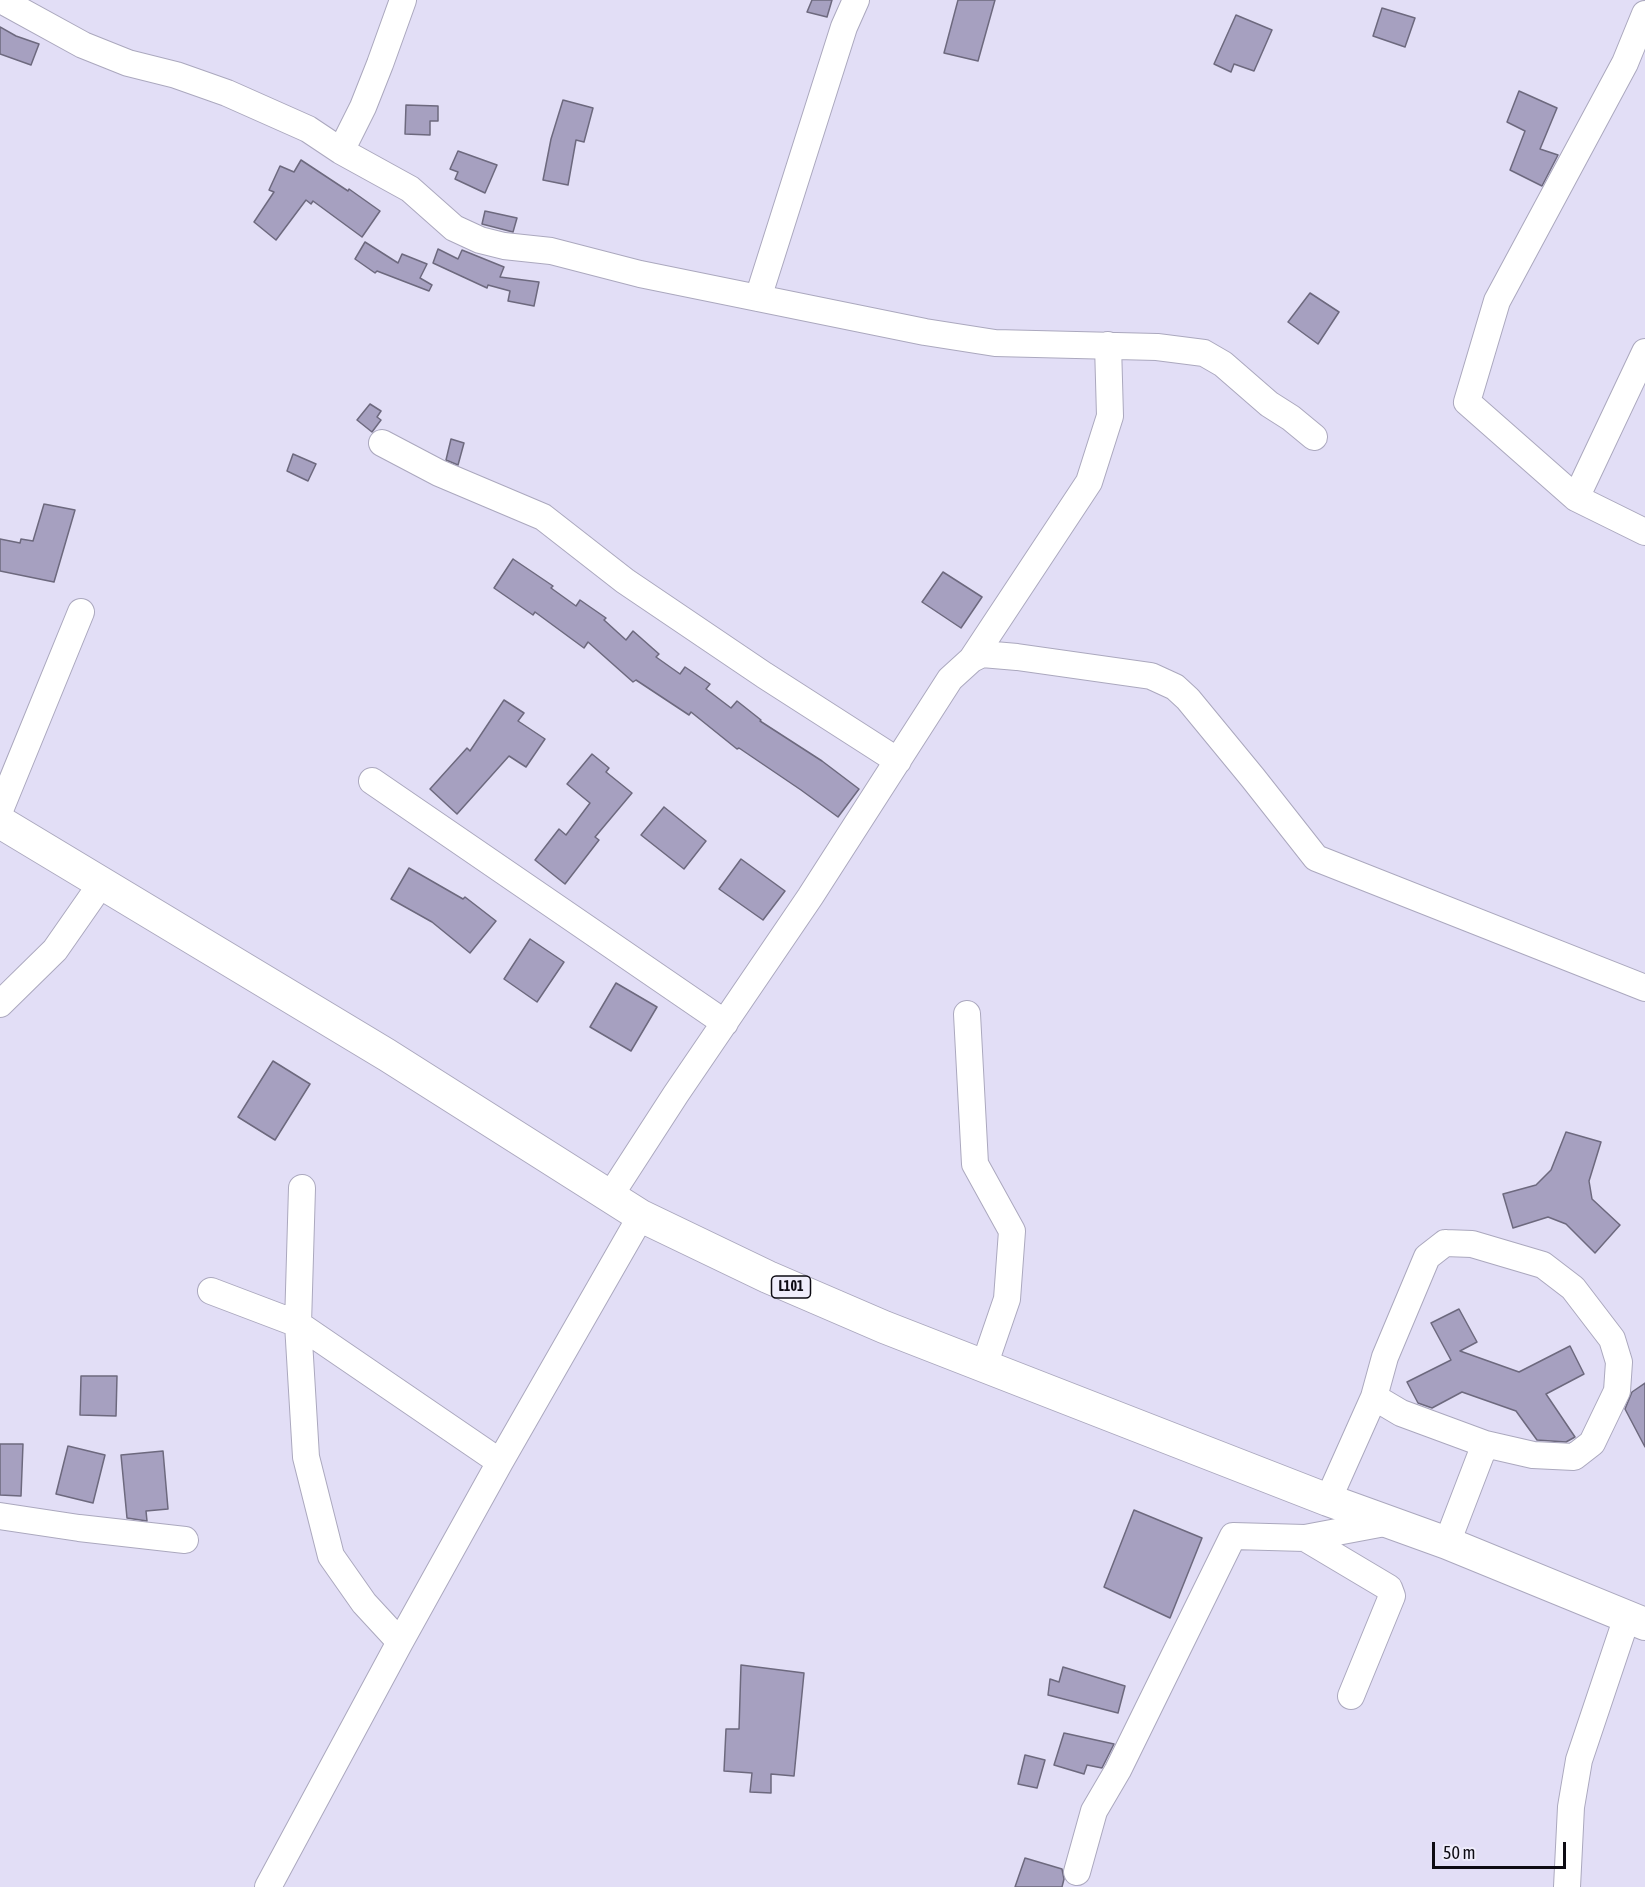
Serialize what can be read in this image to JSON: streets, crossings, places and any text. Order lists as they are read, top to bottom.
{
  "streets": {
    "main road": ["L101"]
  },
  "scale_bar": "50 m"
}
